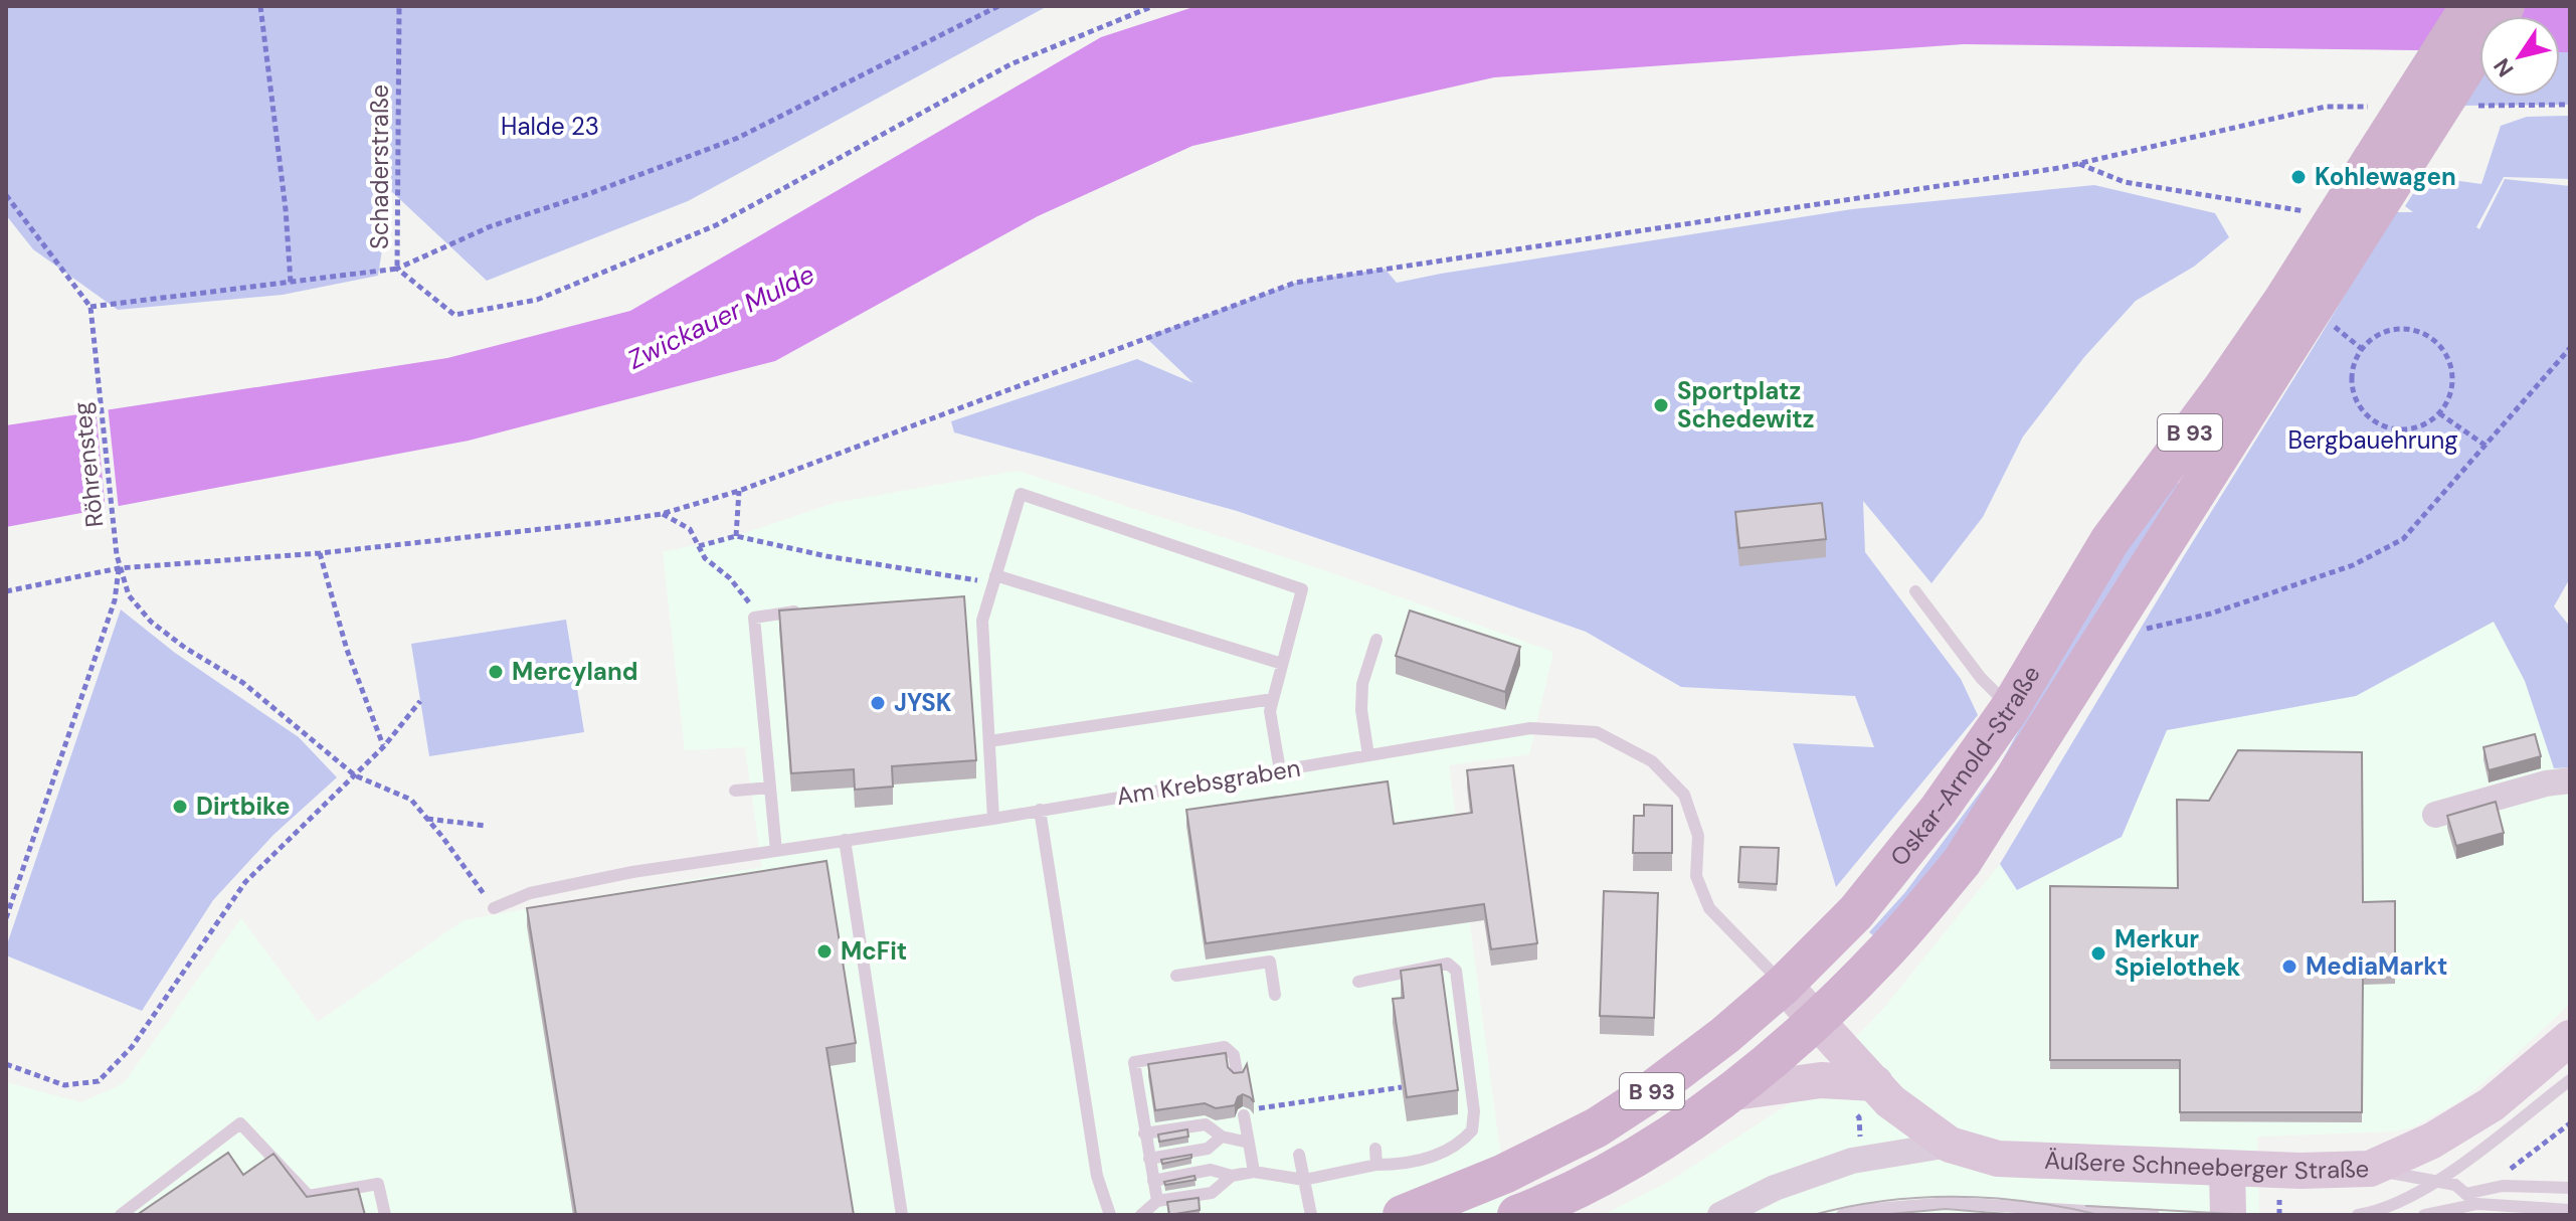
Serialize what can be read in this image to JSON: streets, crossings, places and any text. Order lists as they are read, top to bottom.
{
  "streets": {
    "main road": ["B 93", "Oskar-Arnold-Straße", "Äußere Schneeberger Straße"],
    "lane": ["Am Krebsgraben"],
    "path": ["Schaderstraße", "Röhrensteg"]
  },
  "crossings": [
    ["Schaderstraße", "Röhrensteg"],
    ["B 93", "Oskar-Arnold-Straße"],
    ["Oskar-Arnold-Straße", "Am Krebsgraben"],
    ["Oskar-Arnold-Straße", "Äußere Schneeberger Straße"],
    ["Am Krebsgraben", "Äußere Schneeberger Straße"]
  ],
  "water": ["Zwickauer Mulde"],
  "parks": ["Halde 23", "Bergbauehrung"],
  "places": [
    "Kohlewagen",
    "Sportplatz Schedewitz",
    "Mercyland",
    "JYSK",
    "Dirtbike",
    "McFit",
    "Merkur Spielothek",
    "MediaMarkt"
  ],
  "north": "bottom left"
}
